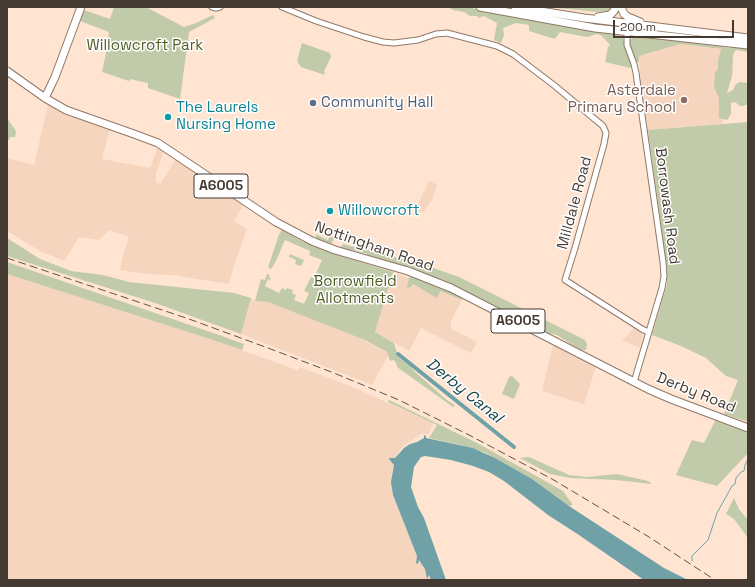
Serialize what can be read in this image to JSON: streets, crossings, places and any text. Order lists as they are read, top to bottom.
{
  "streets": {
    "main road": ["A6005", "Nottingham Road", "Derby Road"],
    "street": ["Milldale Road", "Borrowash Road"]
  },
  "crossings": [
    ["Milldale Road", "Borrowash Road"],
    ["Borrowash Road", "Nottingham Road"],
    ["Borrowash Road", "Derby Road"],
    ["Nottingham Road", "Derby Road"]
  ],
  "water": ["Derby Canal"],
  "parks": ["Willowcroft Park", "Borrowfield Allotments"],
  "places": [
    "Asterdale Primary School",
    "Community Hall",
    "The Laurels Nursing Home",
    "Willowcroft"
  ],
  "scale_bar": "200 m"
}
